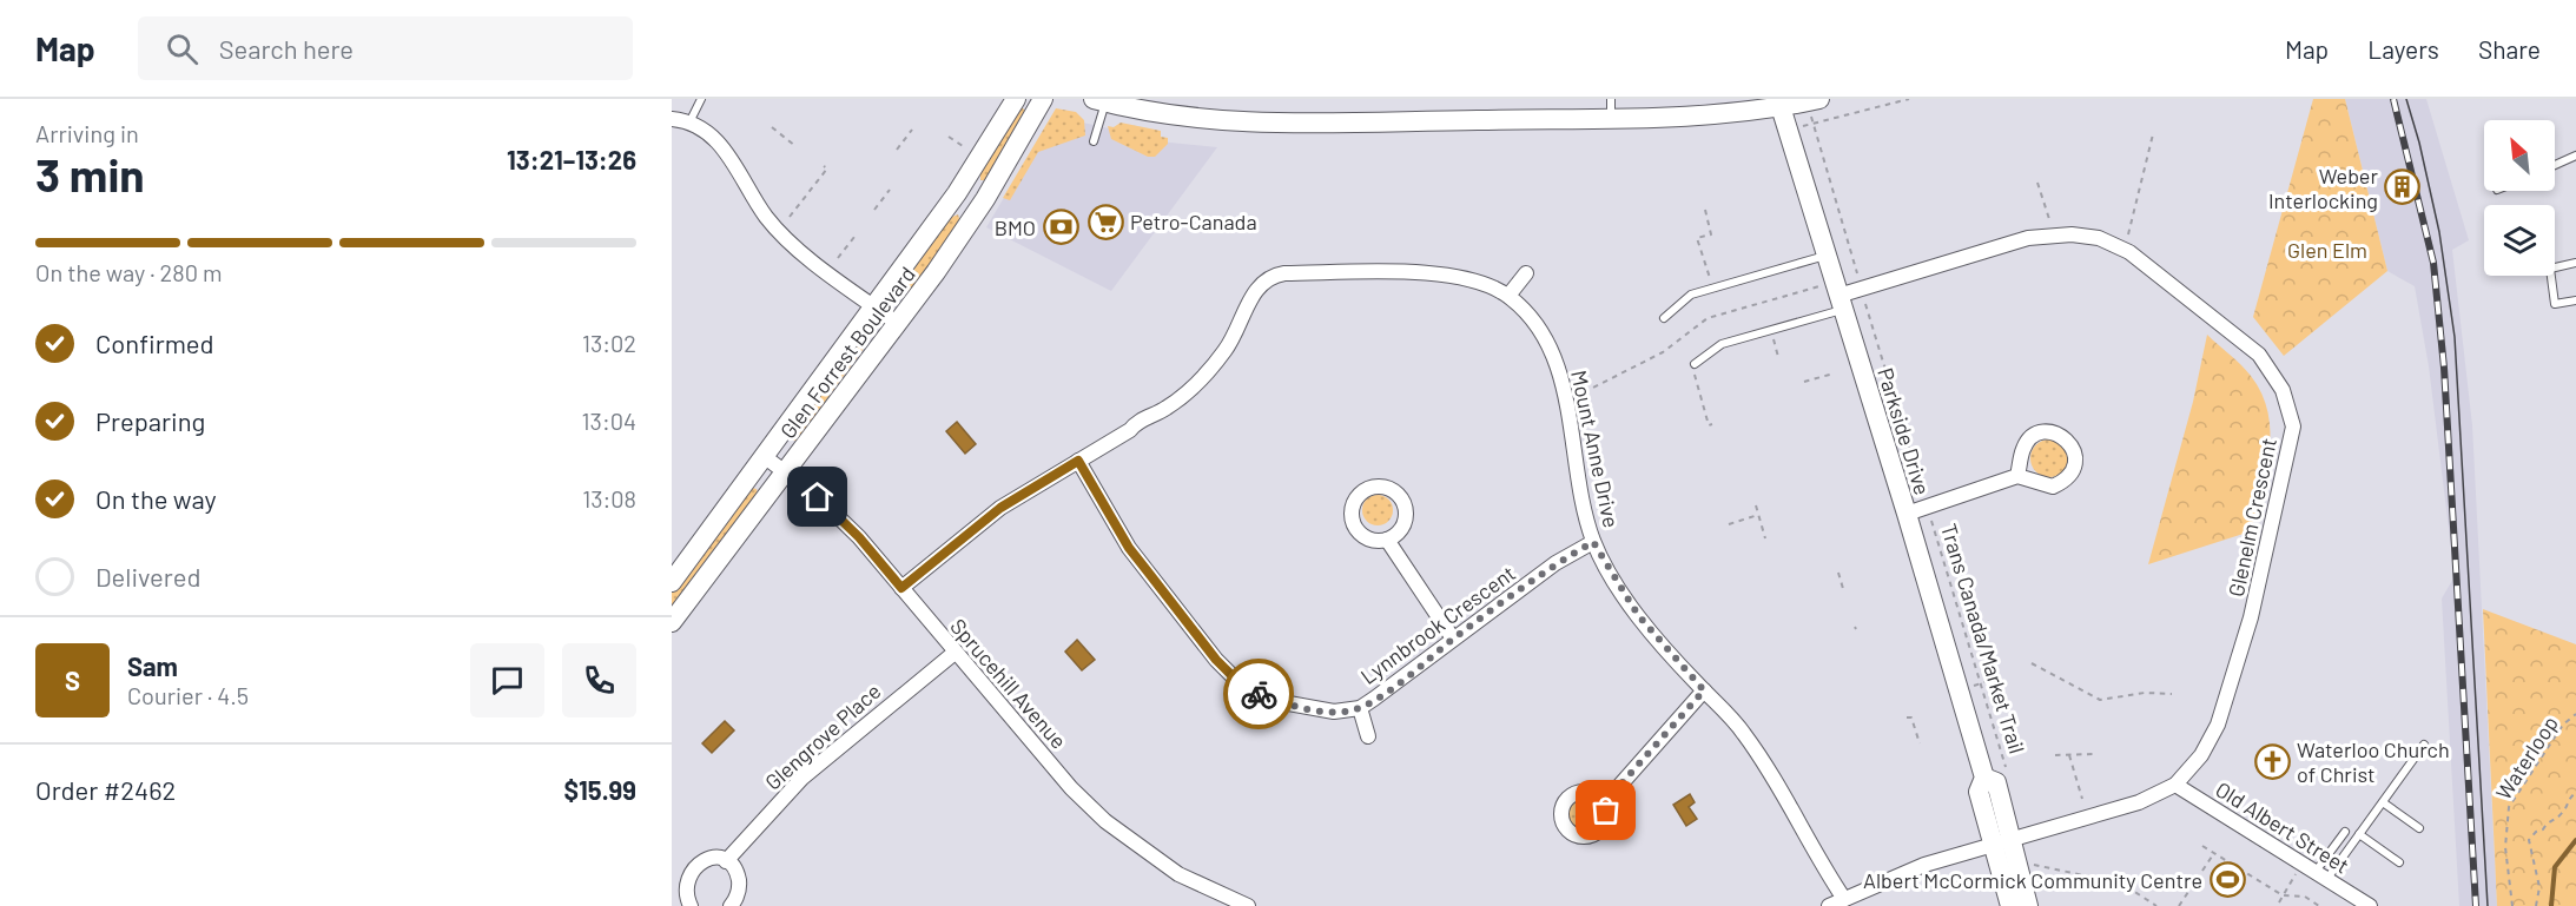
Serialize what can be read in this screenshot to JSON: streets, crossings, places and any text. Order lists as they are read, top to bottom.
{
  "streets": {
    "street": [
      "Glen Forrest Boulevard",
      "Parkside Drive",
      "Mount Anne Drive",
      "Glenelm Crescent",
      "Lynnbrook Crescent",
      "Sprucehill Avenue",
      "Glengrove Place",
      "Old Albert Street"
    ],
    "path": ["Trans Canada/Market Trail", "Waterloop"]
  },
  "crossings": [
    ["Glen Forrest Boulevard", "Sprucehill Avenue"],
    ["Parkside Drive", "Glenelm Crescent"],
    ["Mount Anne Drive", "Glenelm Crescent"],
    ["Mount Anne Drive", "Lynnbrook Crescent"],
    ["Mount Anne Drive", "Sprucehill Avenue"],
    ["Glenelm Crescent", "Old Albert Street"],
    ["Sprucehill Avenue", "Glengrove Place"]
  ],
  "parks": ["Glen Elm"],
  "places": {
    "building": ["Weber Interlocking"],
    "supermarket": ["Petro-Canada"],
    "bank": ["BMO"],
    "church": ["Waterloo Church of Christ"],
    "sports": ["Albert McCormick Community Centre"]
  },
  "north": "top left",
  "page": {
    "header": "Map",
    "search": "Search here",
    "nav": ["Map", "Layers", "Share"],
    "heading": ["3 min", "Arriving in", "13:21–13:26"],
    "panel": [
      "Sam",
      "Courier · 4.5",
      "Order #2462",
      "$15.99"
    ],
    "bar": "On the way · 280 m",
    "list": [
      ["Confirmed", "13:02"],
      ["Preparing", "13:04"],
      ["On the way", "13:08"],
      "Delivered"
    ],
    "round": "S"
  }
}
